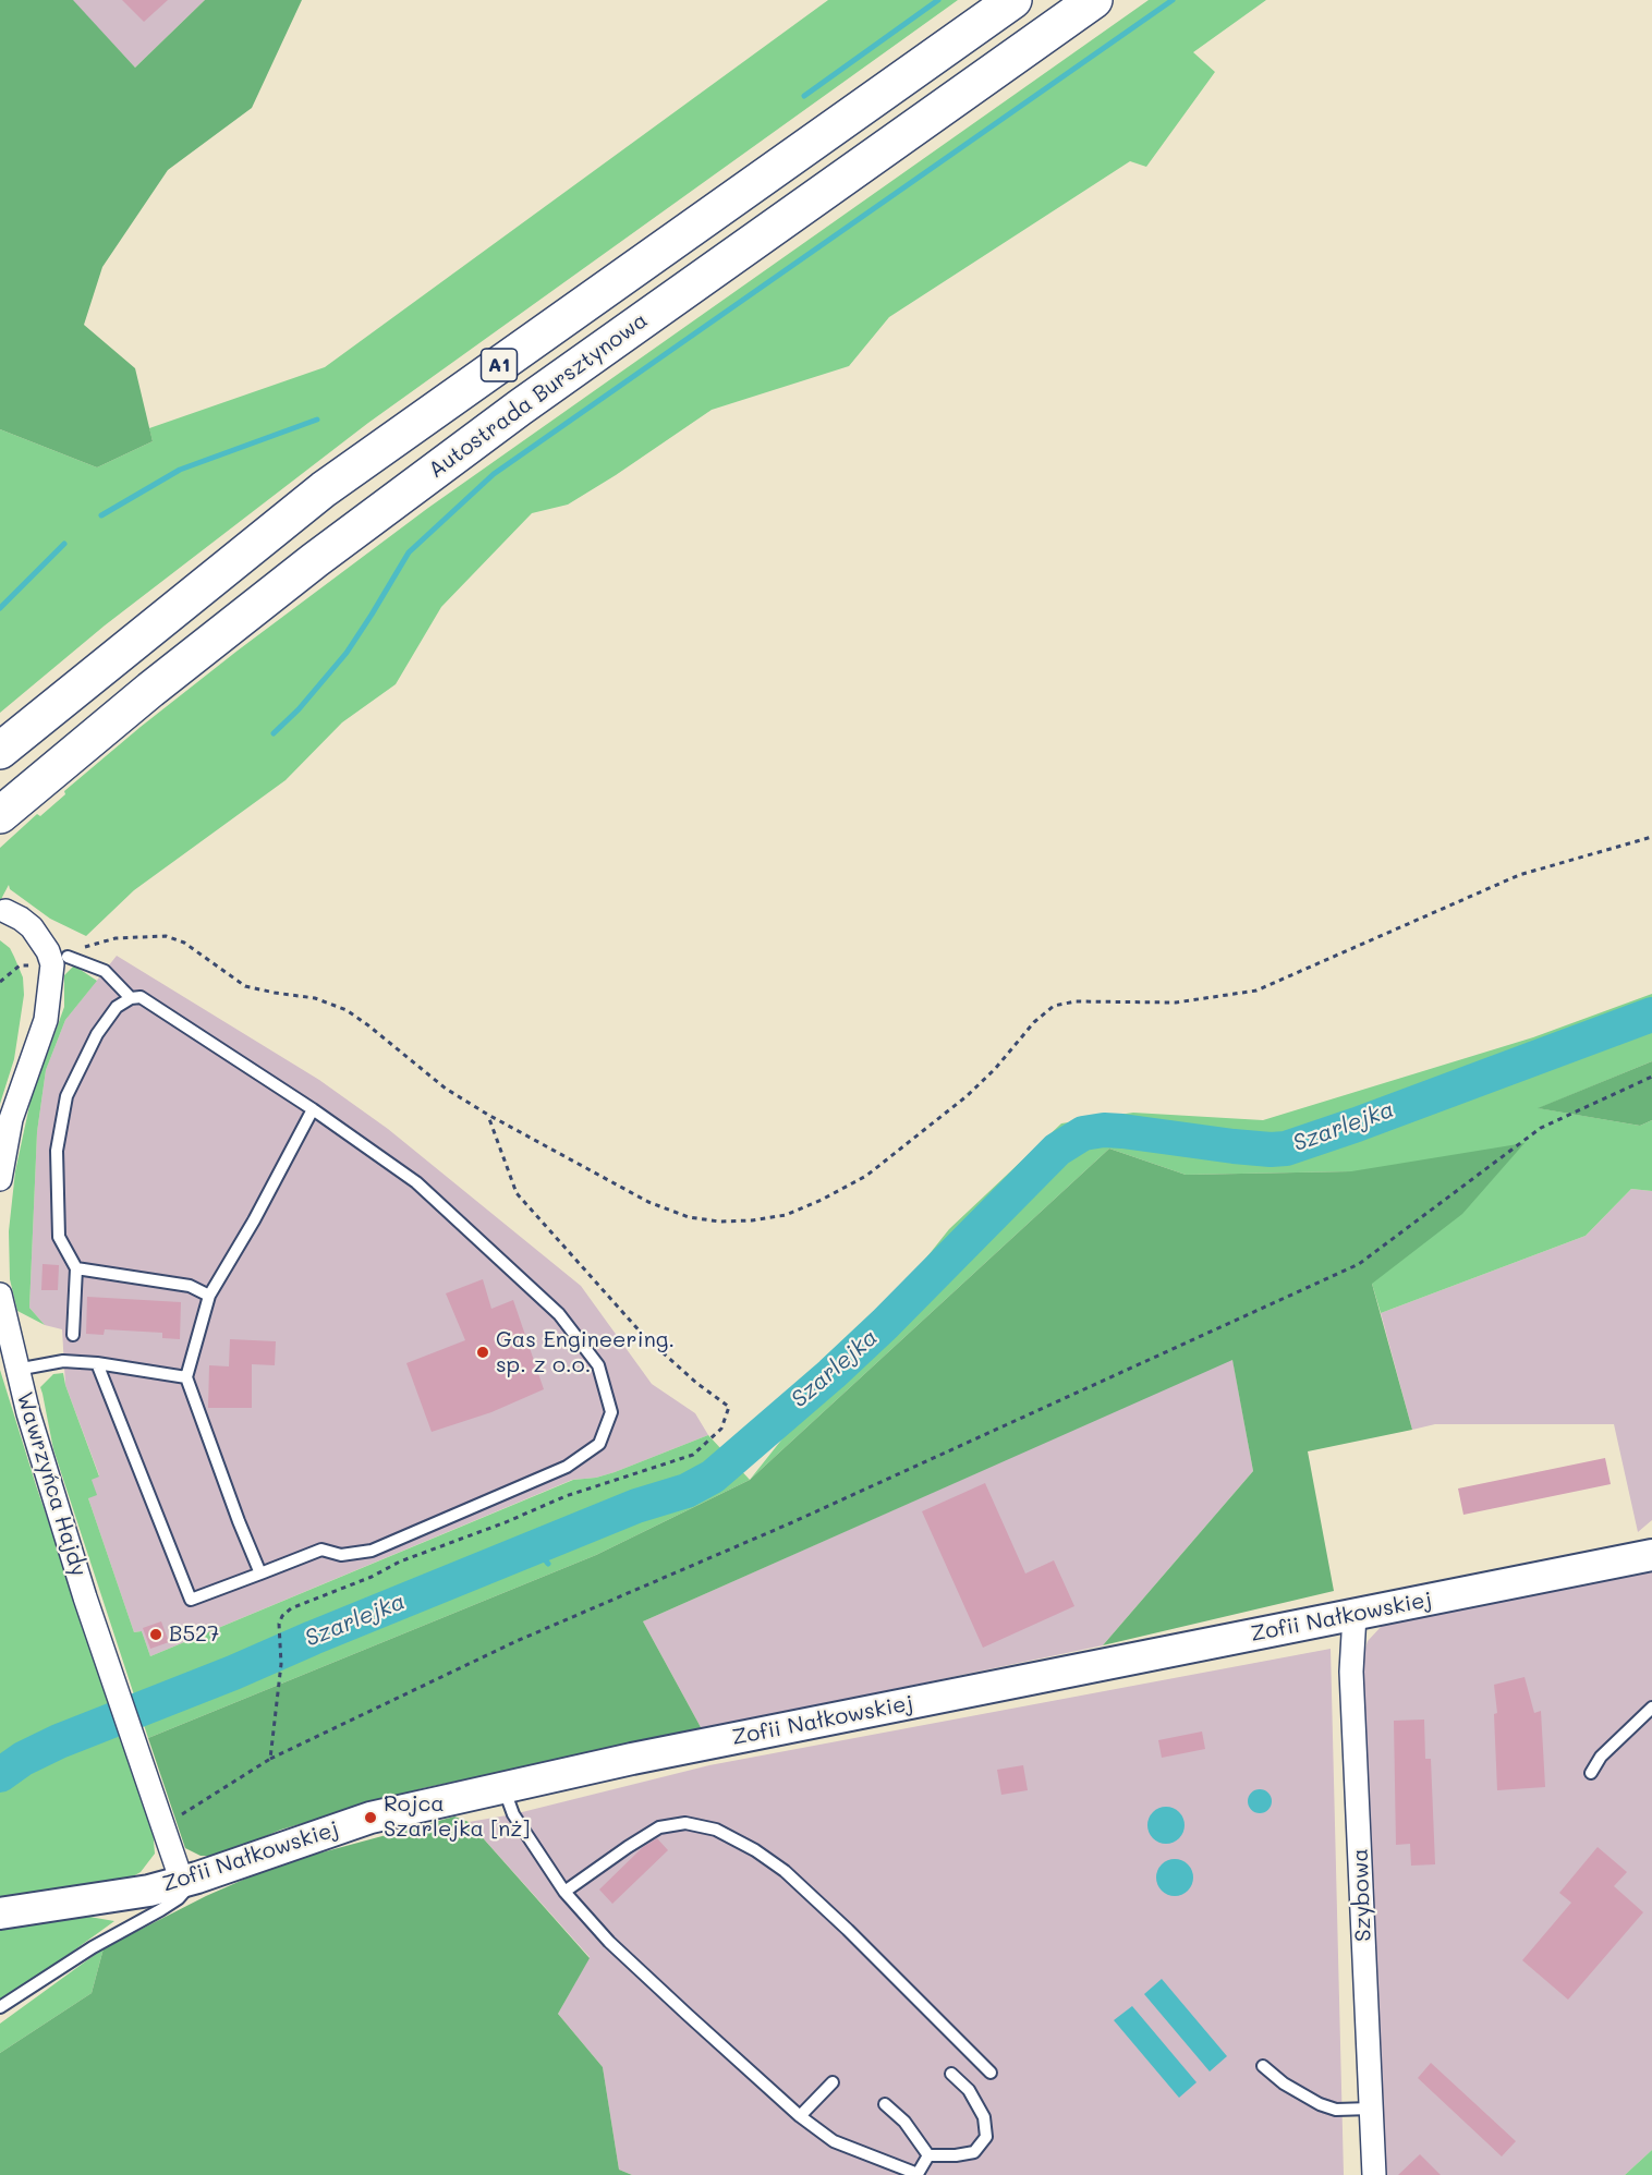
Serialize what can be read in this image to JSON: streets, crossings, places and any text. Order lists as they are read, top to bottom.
{
  "streets": {
    "highway": ["A1", "Autostrada Bursztynowa"],
    "street": ["Wawrzyńca Hajdy", "Zofii Nałkowskiej", "Szybowa"]
  },
  "crossings": [
    ["Zofii Nałkowskiej", "Szybowa"]
  ],
  "water": ["Szarlejka"],
  "places": ["Gas Engineering. sp. z o.o.", "B527", "Rojca Szarlejka [nż]"]
}
